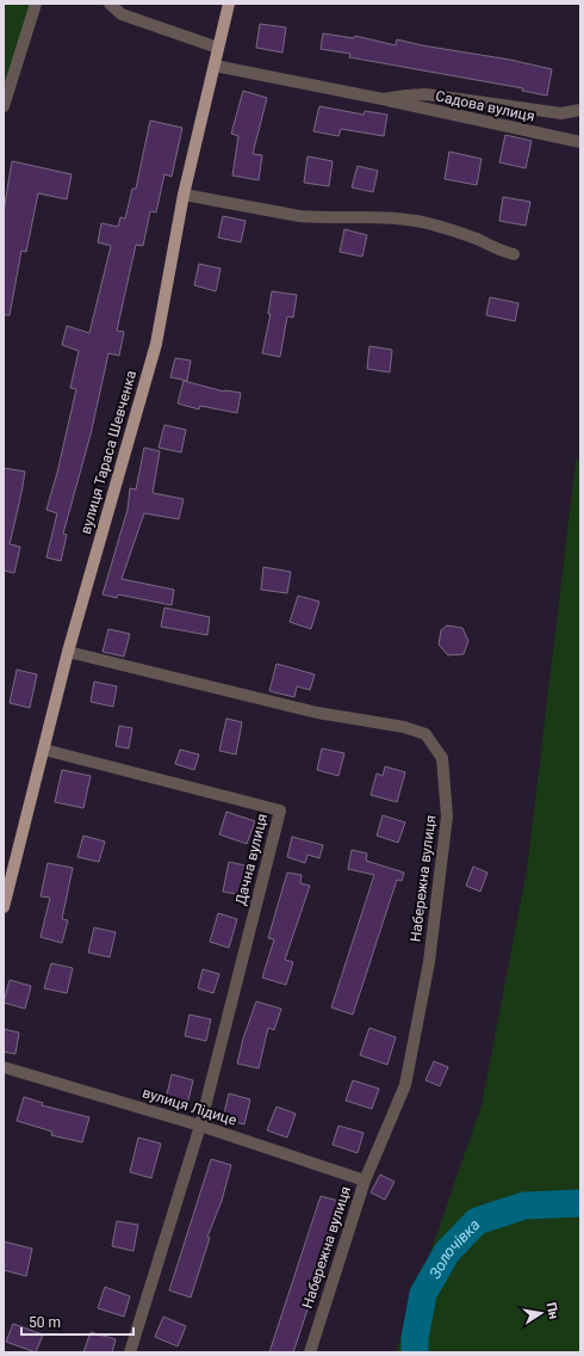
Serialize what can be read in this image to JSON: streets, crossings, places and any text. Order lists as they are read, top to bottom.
{
  "streets": {
    "main road": ["вулиця Тараса Шевченка"],
    "street": [
      "Садова вулиця",
      "Дачна вулиця",
      "Набережна вулиця",
      "вулиця Лідице"
    ]
  },
  "crossings": [
    ["Садова вулиця", "вулиця Тараса Шевченка"],
    ["вулиця Тараса Шевченка", "Дачна вулиця"],
    ["вулиця Тараса Шевченка", "Набережна вулиця"],
    ["Дачна вулиця", "вулиця Лідице"],
    ["Набережна вулиця", "вулиця Лідице"]
  ],
  "water": ["Золочівка"],
  "scale_bar": "50 m",
  "north": "right"
}
